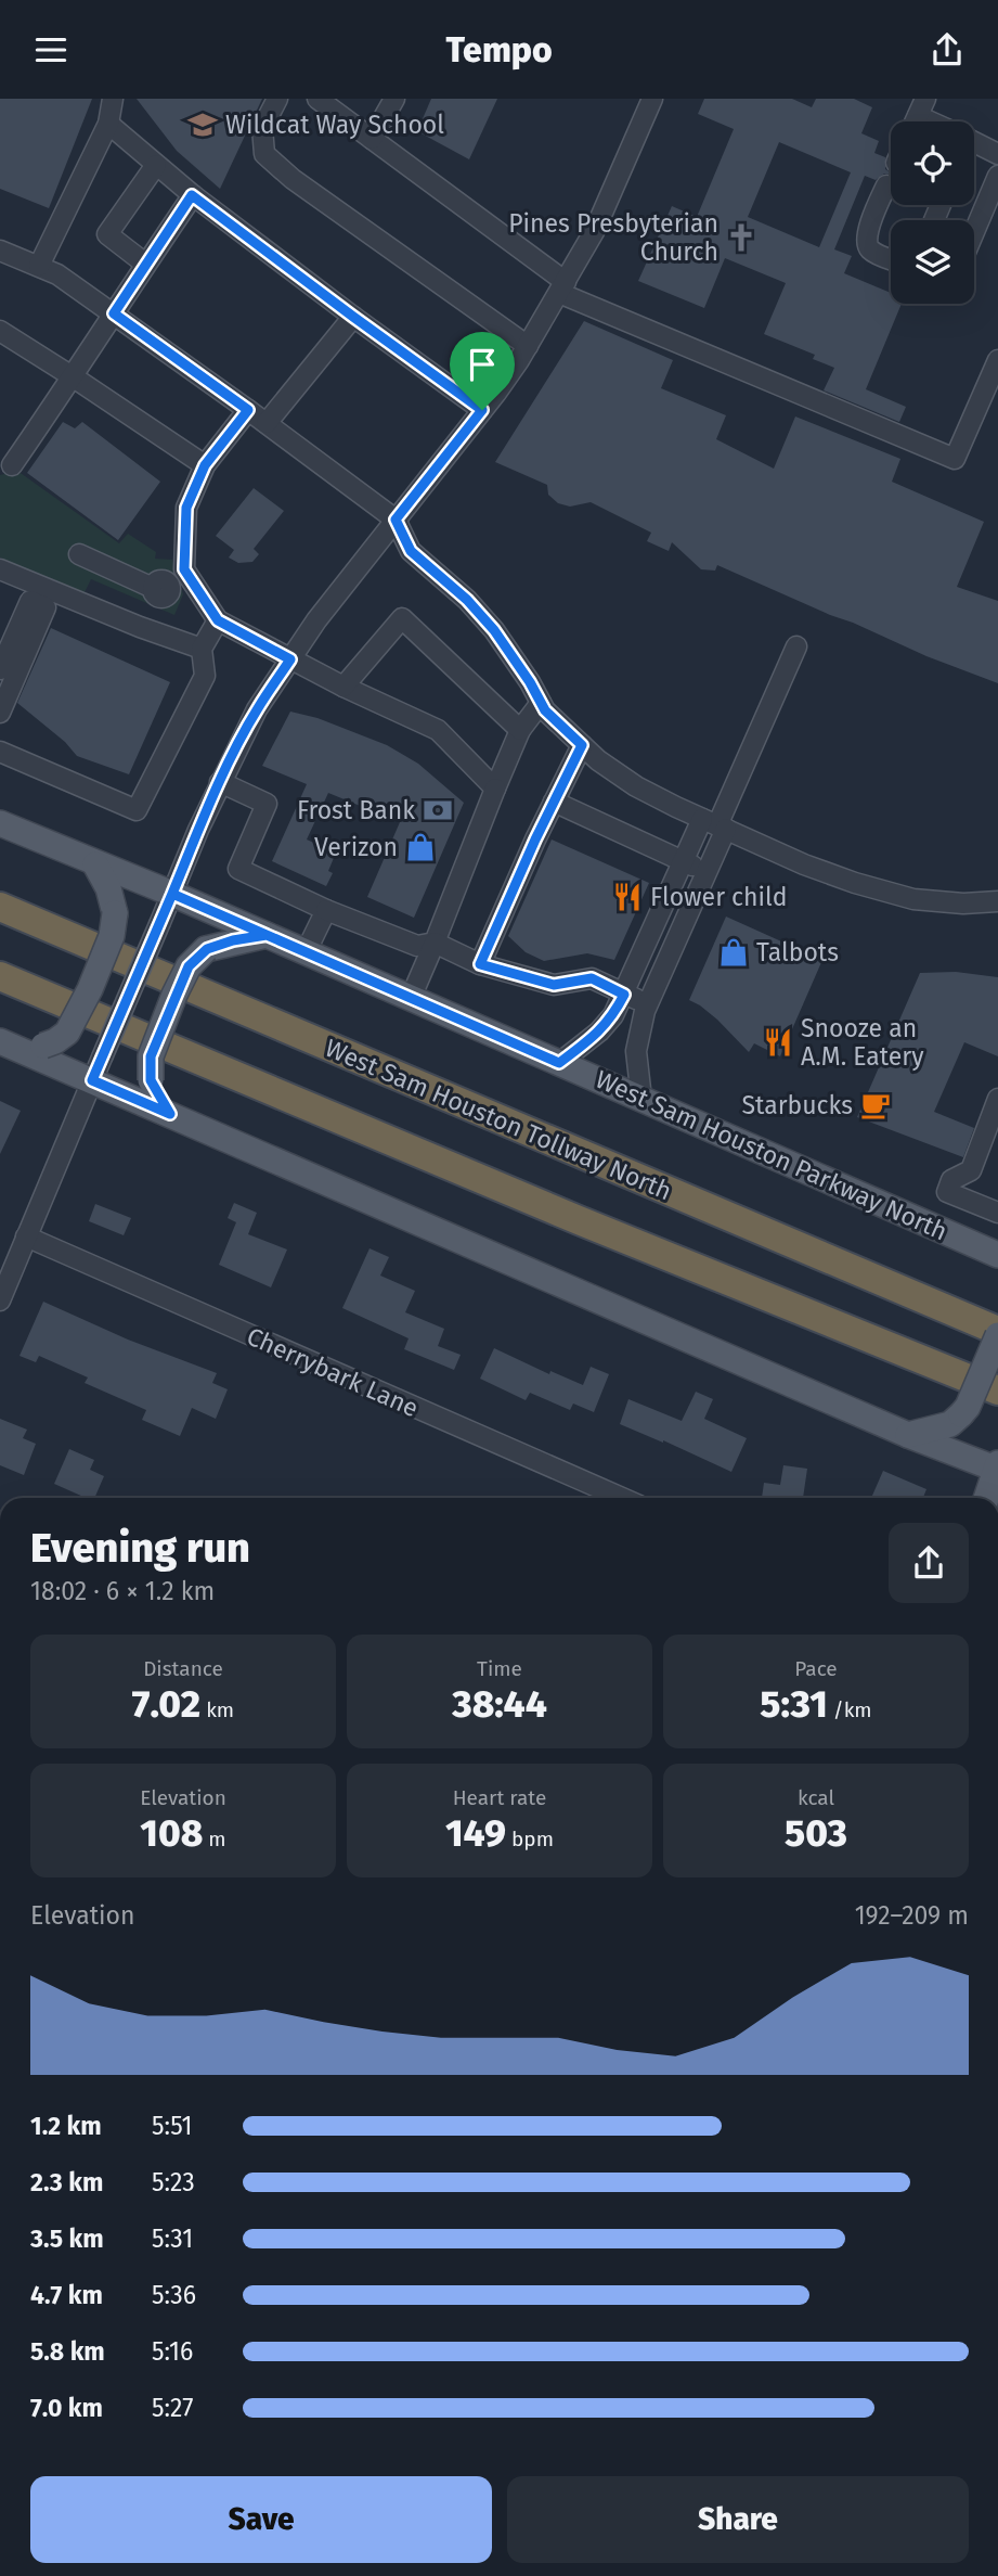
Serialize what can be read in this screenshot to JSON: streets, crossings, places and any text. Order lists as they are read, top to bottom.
{
  "streets": {
    "highway": ["West Sam Houston Tollway North"],
    "main road": ["West Sam Houston Parkway North"],
    "street": ["Cherrybark Lane"]
  },
  "places": {
    "school or university": ["Wildcat Way School"],
    "church": ["Pines Presbyterian Church"],
    "bank": ["Frost Bank"],
    "shop": ["Verizon", "Talbots"],
    "restaurant": ["Flower child", "Snooze an A.M. Eatery"],
    "cafe": ["Starbucks"]
  },
  "page": {
    "header": "Tempo",
    "heading": ["Evening run", "18:02 · 6 × 1.2 km"],
    "stats": [
      ["Distance", "7.02 km"],
      ["Time", "38:44"],
      ["Pace", "5:31 /km"],
      ["Elevation", "108 m"],
      ["Heart rate", "149 bpm"],
      ["kcal", "503"]
    ],
    "chart": ["Elevation", "192–209 m"],
    "list": [
      {
        "name": "1.2 km",
        "note": "5:51"
      },
      {
        "name": "2.3 km",
        "note": "5:23"
      },
      {
        "name": "3.5 km",
        "note": "5:31"
      },
      {
        "name": "4.7 km",
        "note": "5:36"
      },
      {
        "name": "5.8 km",
        "note": "5:16"
      },
      {
        "name": "7.0 km",
        "note": "5:27"
      }
    ],
    "buttons": ["Save", "Share"]
  }
}
